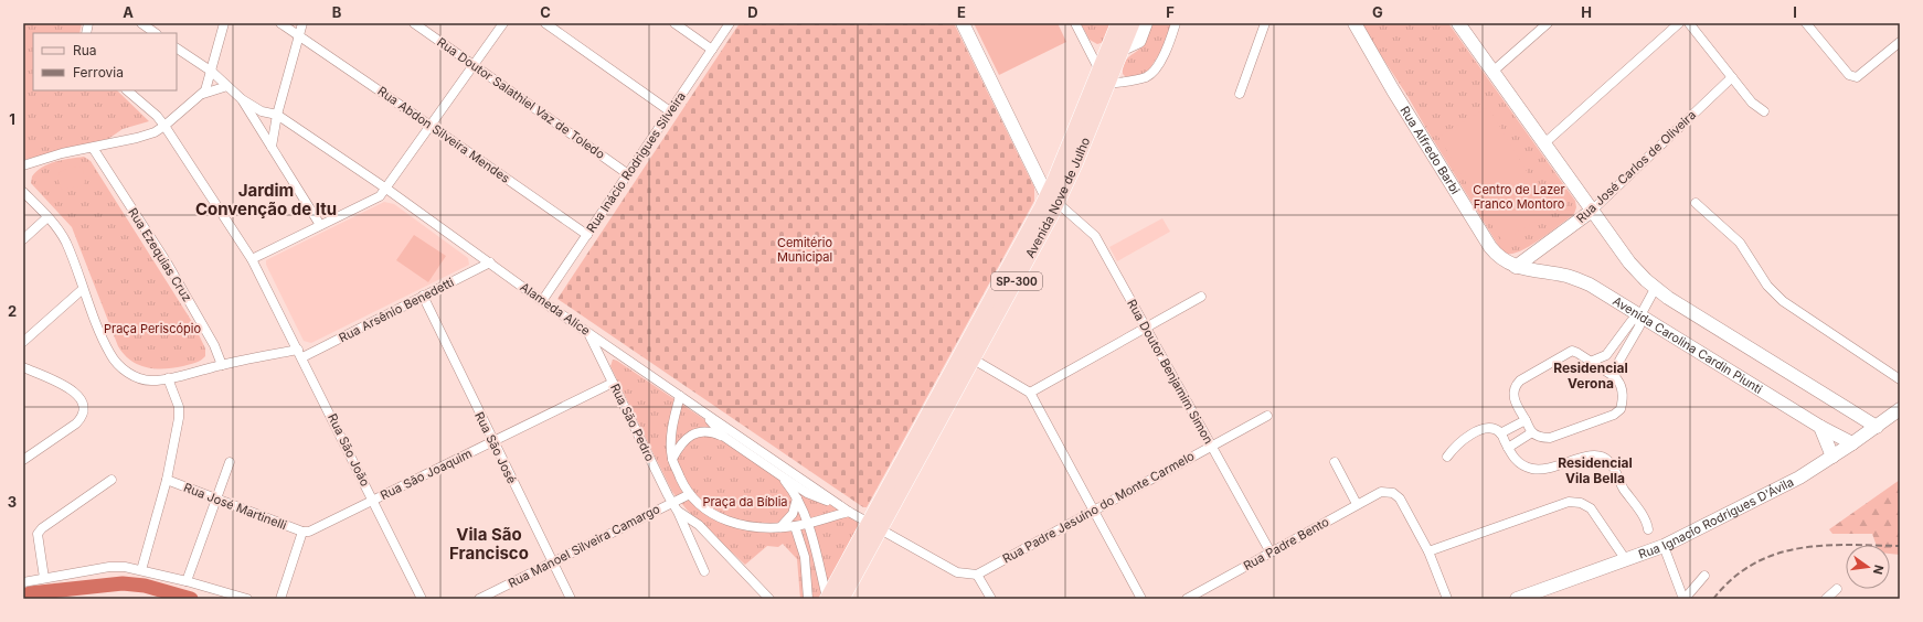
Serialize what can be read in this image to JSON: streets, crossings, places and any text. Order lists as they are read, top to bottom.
{
  "streets": {
    "main road": ["Avenida Nove de Julho", "SP-300"],
    "street": [
      "Rua Doutor Salathiel Vaz de Toledo",
      "Rua Abdon Silveira Mendes",
      "Rua Alfredo Barbi",
      "Rua Inácio Rodrigues Silveira",
      "Rua José Carlos de Oliveira",
      "Rua Ezequias Cruz",
      "Alameda Alice",
      "Rua Arsênio Benedetti",
      "Avenida Carolina Cardin Piunti",
      "Rua Doutor Benjamim Simon",
      "Rua São Pedro",
      "Rua São José",
      "Rua São João",
      "Rua São Joaquim",
      "Rua José Martinelli",
      "Rua Padre Jesuíno do Monte Carmelo",
      "Rua Ignacio Rodrigues D'Ávila",
      "Rua Padre Bento",
      "Rua Manoel Silveira Camargo"
    ]
  },
  "crossings": [
    ["Rua Doutor Salathiel Vaz de Toledo", "Rua Inácio Rodrigues Silveira"],
    ["Rua Abdon Silveira Mendes", "Rua Inácio Rodrigues Silveira"],
    ["Rua Alfredo Barbi", "Rua José Carlos de Oliveira"],
    ["Rua Alfredo Barbi", "Avenida Carolina Cardin Piunti"],
    ["Rua Inácio Rodrigues Silveira", "Alameda Alice"],
    ["Rua José Carlos de Oliveira", "Avenida Carolina Cardin Piunti"],
    ["Avenida Nove de Julho", "SP-300"],
    ["Avenida Nove de Julho", "Alameda Alice"],
    ["Avenida Nove de Julho", "Rua Doutor Benjamim Simon"],
    ["Rua Ezequias Cruz", "Rua Arsênio Benedetti"],
    ["SP-300", "Alameda Alice"],
    ["Alameda Alice", "Rua Arsênio Benedetti"],
    ["Alameda Alice", "Rua São Pedro"],
    ["Alameda Alice", "Rua Padre Jesuíno do Monte Carmelo"],
    ["Rua Arsênio Benedetti", "Rua São José"],
    ["Rua Arsênio Benedetti", "Rua São João"],
    ["Avenida Carolina Cardin Piunti", "Rua Ignacio Rodrigues D'Ávila"],
    ["Rua Doutor Benjamim Simon", "Rua Padre Jesuíno do Monte Carmelo"],
    ["Rua Doutor Benjamim Simon", "Rua Padre Bento"],
    ["Rua São Pedro", "Rua São Joaquim"],
    ["Rua São Pedro", "Rua Manoel Silveira Camargo"],
    ["Rua São José", "Rua São Joaquim"],
    ["Rua São José", "Rua Manoel Silveira Camargo"],
    ["Rua São João", "Rua São Joaquim"],
    ["Rua São Joaquim", "Rua José Martinelli"]
  ],
  "districts": [
    "Jardim Convenção de Itu",
    "Residencial Verona",
    "Residencial Vila Bella",
    "Vila São Francisco"
  ],
  "parks": [
    "Centro de Lazer Franco Montoro",
    "Cemitério Municipal",
    "Praça Periscópio",
    "Praça da Bíblia"
  ],
  "legend": ["Rua", "Ferrovia"],
  "north": "right",
  "grid": {
    "columns": [
      "A",
      "B",
      "C",
      "D",
      "E",
      "F",
      "G",
      "H",
      "I"
    ],
    "rows": ["1", "2", "3"]
  }
}
